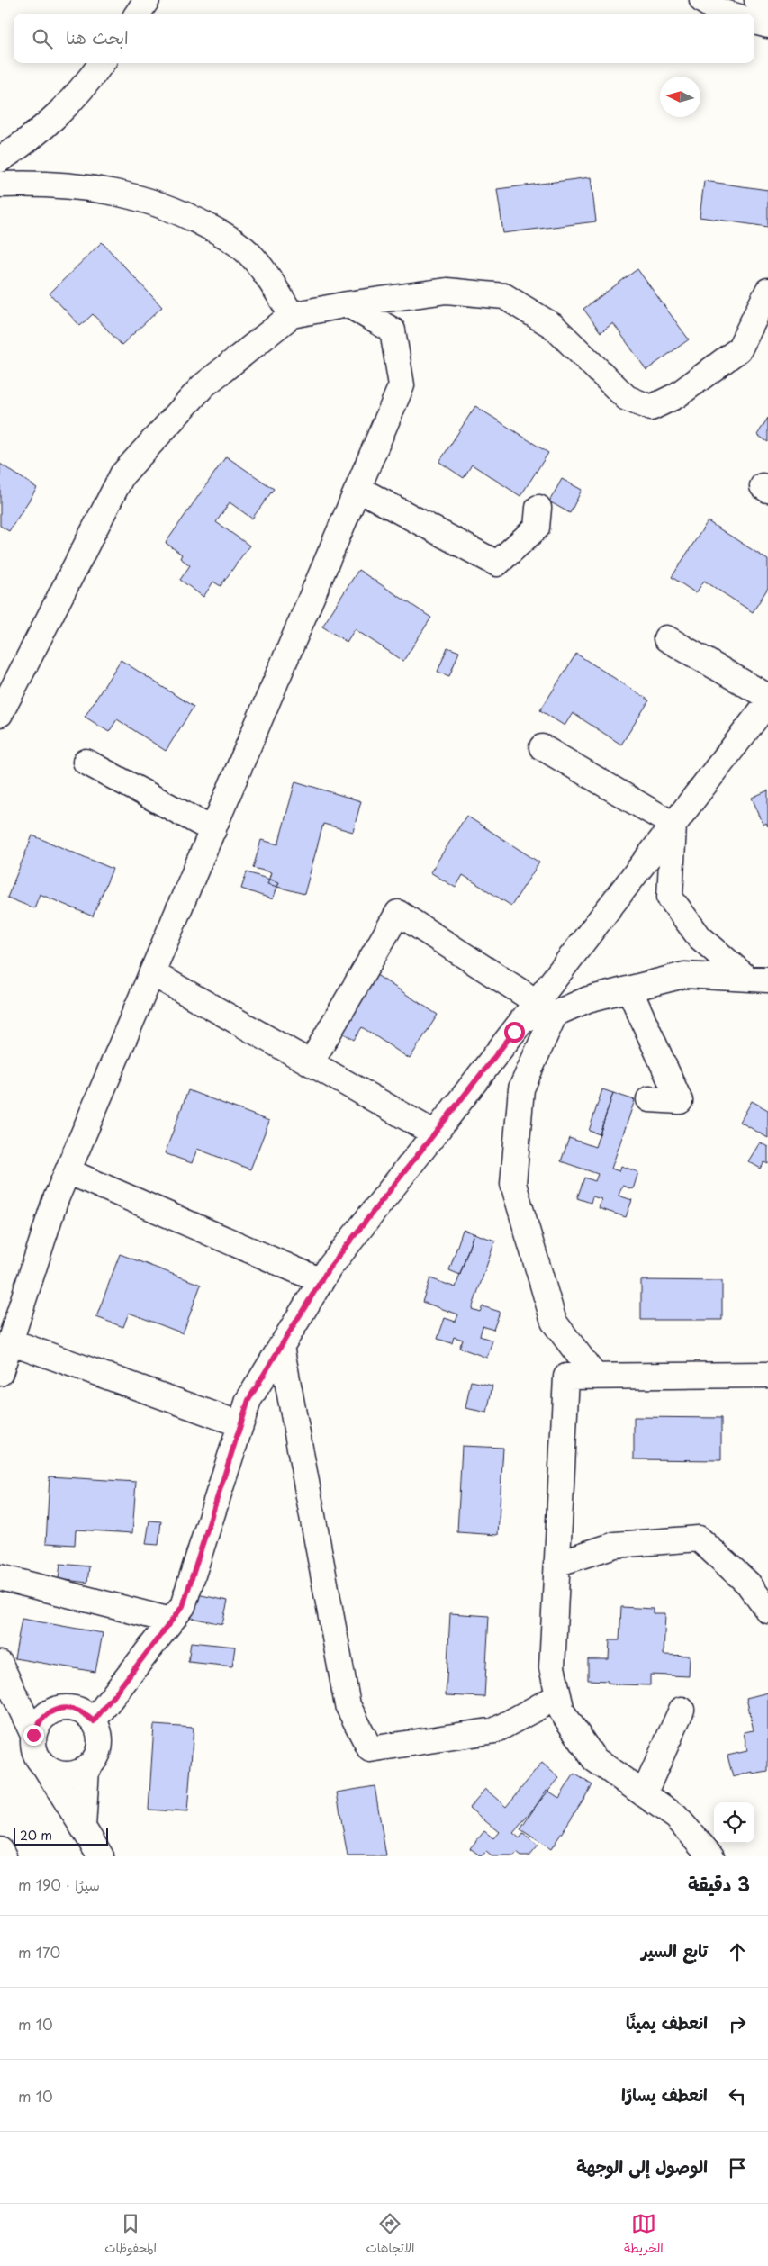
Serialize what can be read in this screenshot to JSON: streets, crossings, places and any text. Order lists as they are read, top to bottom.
{
  "scale_bar": "20 m",
  "north": "left",
  "page": {
    "search": "ابحث هنا",
    "scale": "20 m",
    "heading": ["3 دقيقة", "سيرًا · 190 m"],
    "list": [
      ["تابع السير", "170 m"],
      ["انعطف يمينًا", "10 m"],
      ["انعطف يسارًا", "10 m"],
      "الوصول إلى الوجهة"
    ],
    "nav": ["الخريطة", "الاتجاهات", "المحفوظات"]
  }
}
